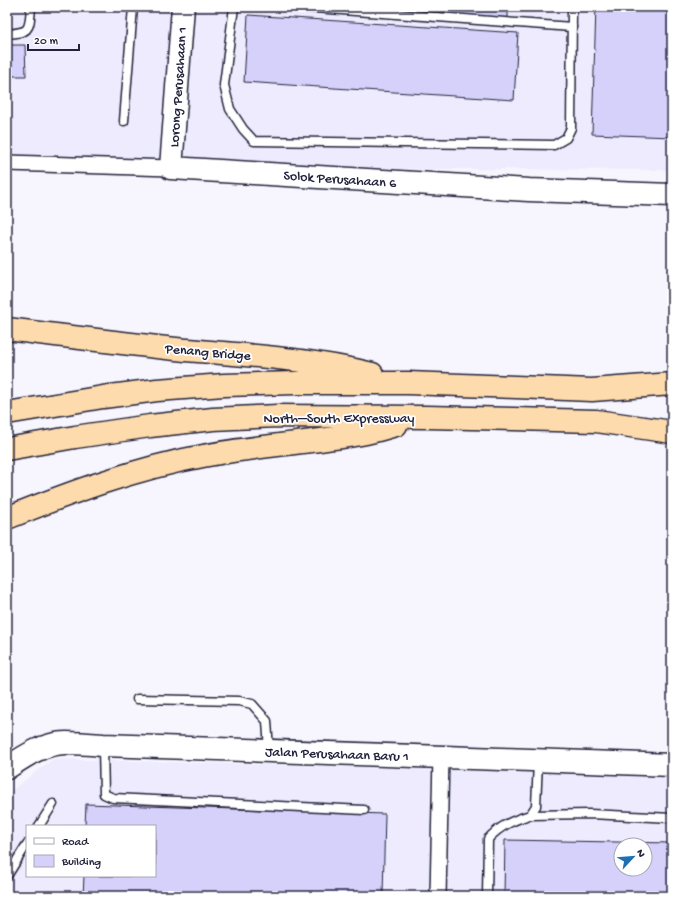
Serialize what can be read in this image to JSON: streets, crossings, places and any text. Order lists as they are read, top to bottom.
{
  "streets": {
    "highway": ["Penang Bridge", "North–South Expressway"],
    "street": ["Lorong Perusahaan 1", "Solok Perusahaan 6", "Jalan Perusahaan Baru 1"]
  },
  "crossings": [
    ["Lorong Perusahaan 1", "Solok Perusahaan 6"]
  ],
  "legend": ["Road", "Building"],
  "scale_bar": "20 m",
  "north": "top right"
}
